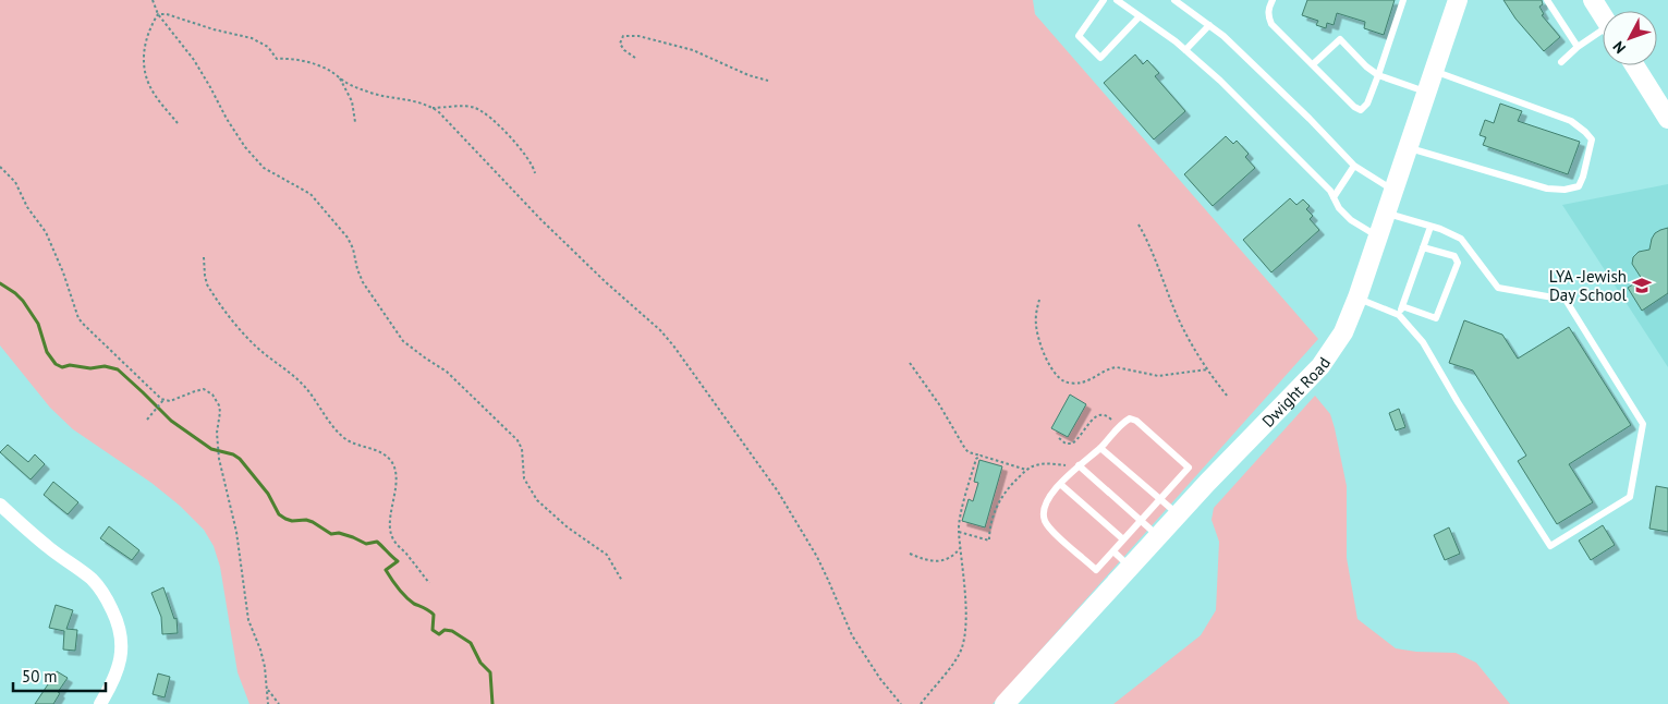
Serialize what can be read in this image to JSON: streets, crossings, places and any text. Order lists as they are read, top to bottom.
{
  "streets": {
    "main road": ["Dwight Road"]
  },
  "places": {
    "school or university": ["LYA -Jewish Day School"]
  },
  "scale_bar": "50 m",
  "north": "bottom left"
}
